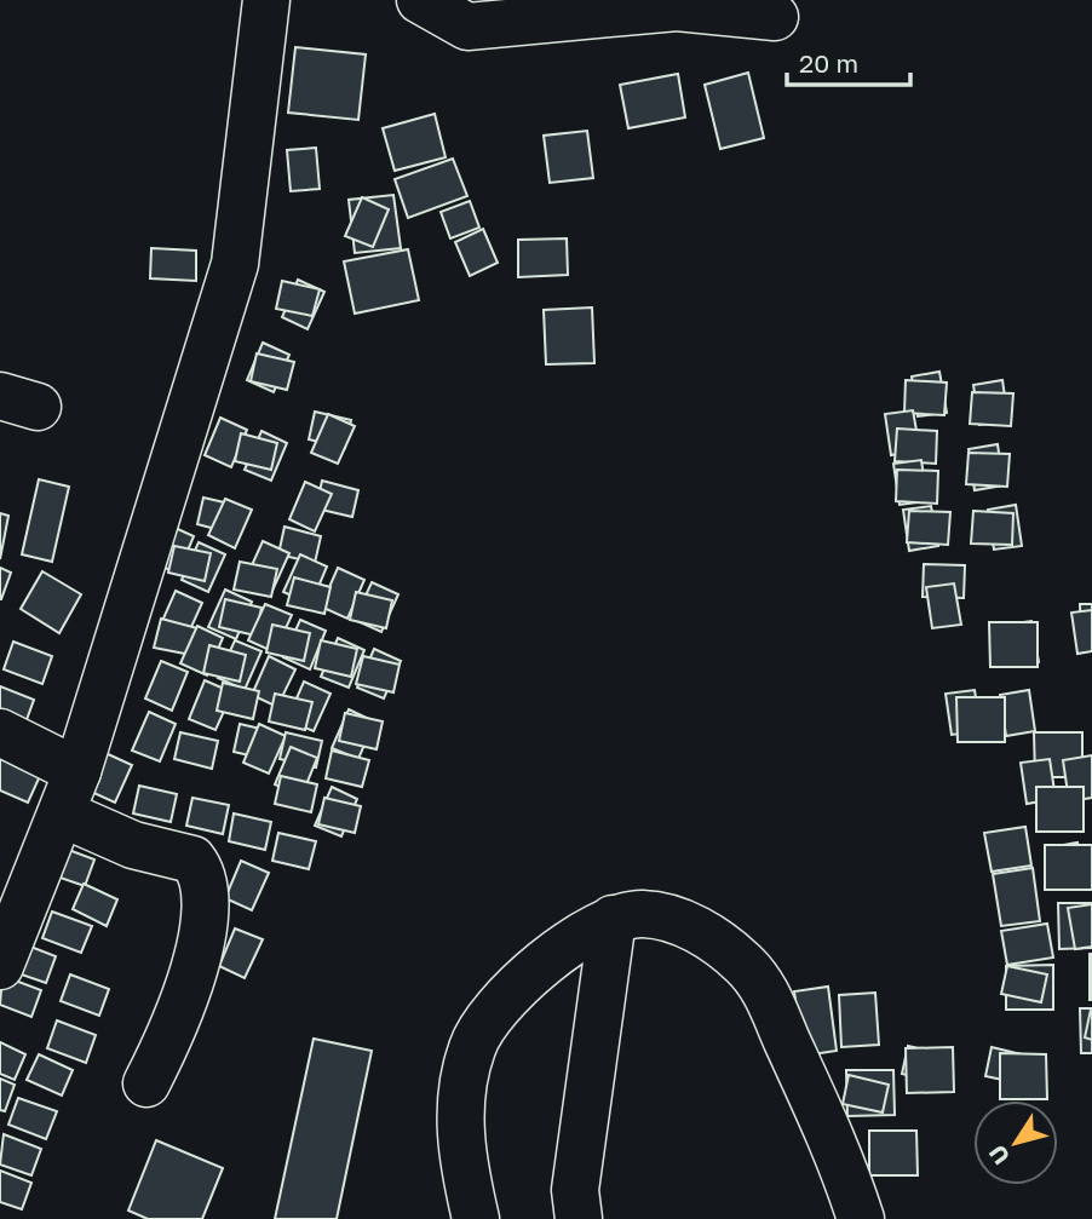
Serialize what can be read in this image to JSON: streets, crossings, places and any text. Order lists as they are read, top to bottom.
{
  "scale_bar": "20 m",
  "north": "bottom left"
}
